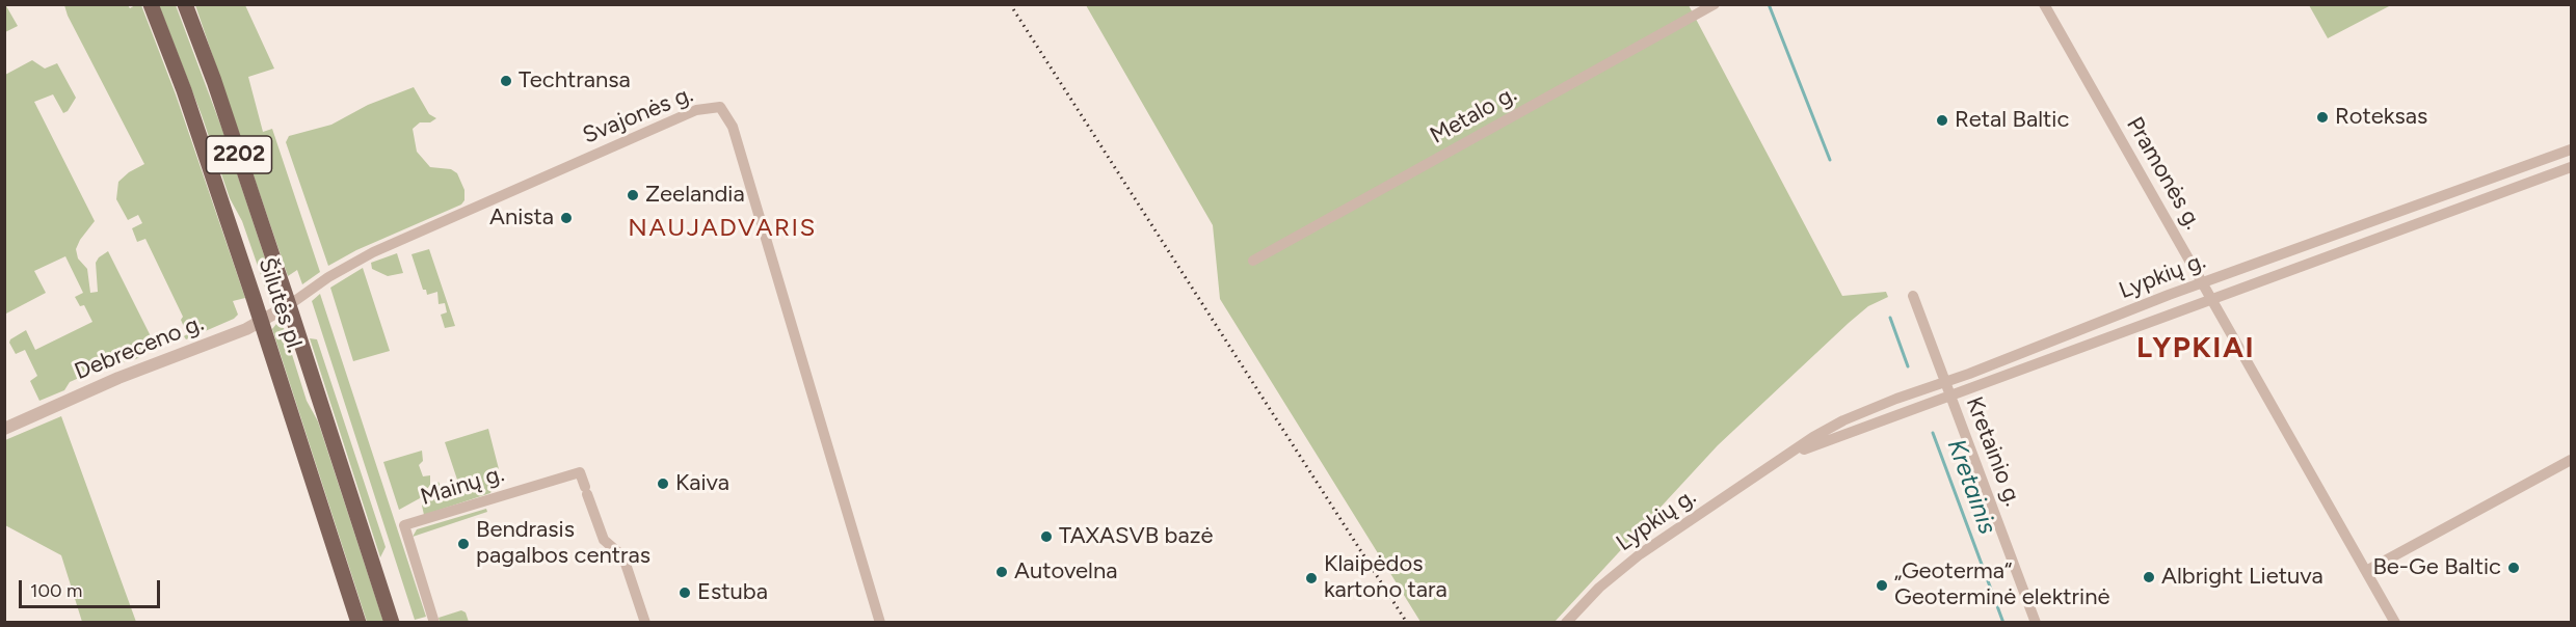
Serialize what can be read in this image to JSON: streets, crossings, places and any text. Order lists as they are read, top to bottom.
{
  "streets": {
    "main road": ["2202", "Šilutės pl."],
    "street": [
      "Svajonės g.",
      "Metalo g.",
      "Pramonės g.",
      "Lypkių g.",
      "Debreceno g.",
      "Kretainio g.",
      "Mainų g."
    ]
  },
  "crossings": [
    ["Svajonės g.", "Šilutės pl."],
    ["Svajonės g.", "Debreceno g."],
    ["Pramonės g.", "Lypkių g."],
    ["Lypkių g.", "Kretainio g."],
    ["Šilutės pl.", "Debreceno g."]
  ],
  "districts": ["NAUJADVARIS", "LYPKIAI"],
  "water": ["Kretainis"],
  "places": [
    "Techtransa",
    "Roteksas",
    "Retal Baltic",
    "Zeelandia",
    "Anista",
    "Kaiva",
    "TAXASVB bazė",
    "Bendrasis pagalbos centras",
    "Be-Ge Baltic",
    "Autovelna",
    "Albright Lietuva",
    "Klaipėdos kartono tara",
    "„Geoterma“ Geoterminė elektrinė",
    "Estuba"
  ],
  "scale_bar": "100 m"
}
